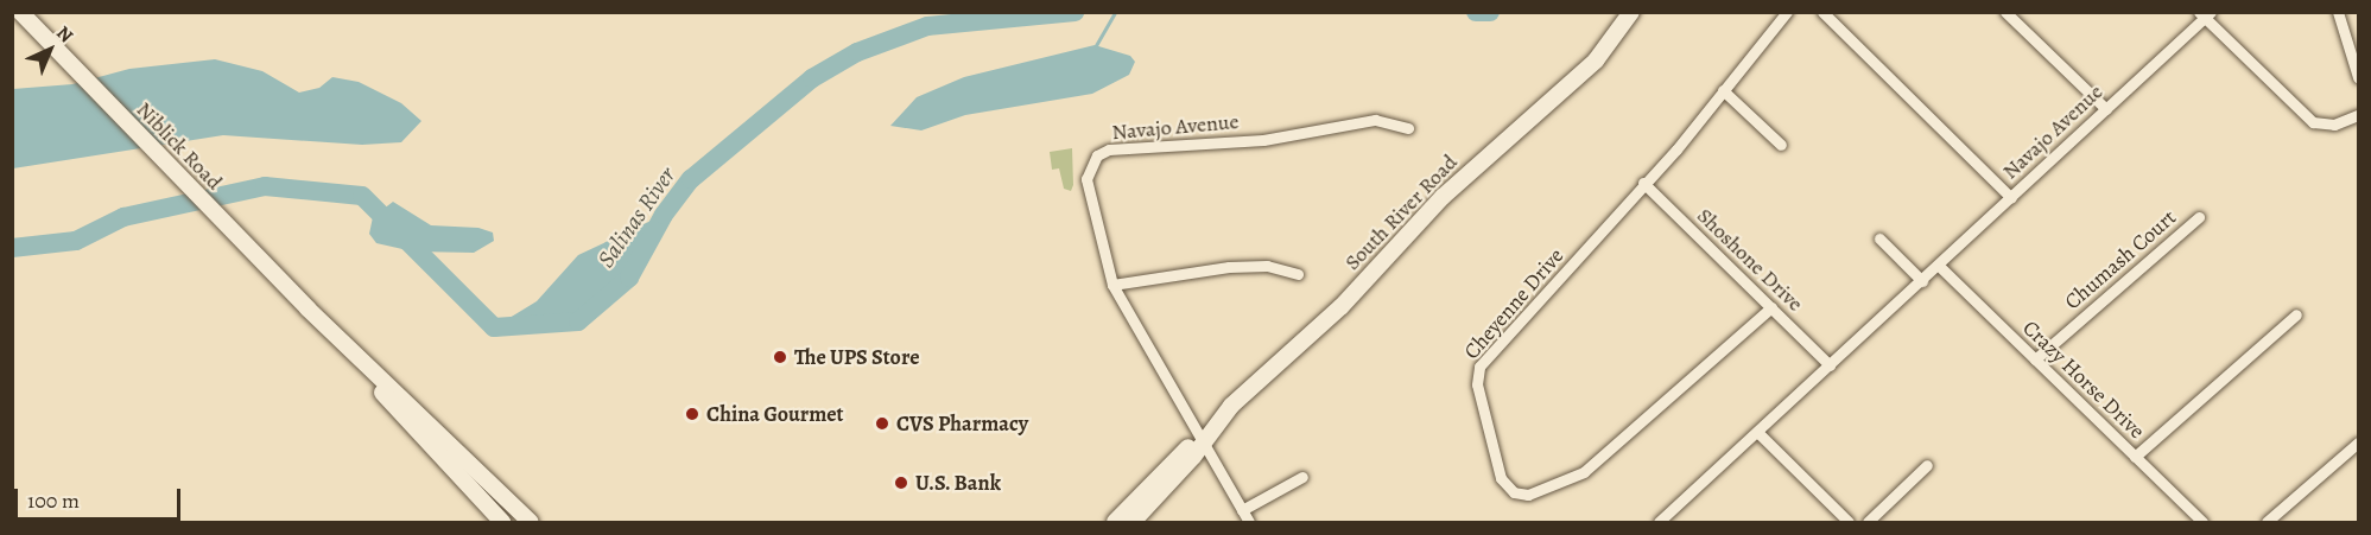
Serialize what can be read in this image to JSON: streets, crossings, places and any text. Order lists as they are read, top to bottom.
{
  "streets": {
    "main road": ["Niblick Road", "South River Road"],
    "street": [
      "Navajo Avenue",
      "Shoshone Drive",
      "Chumash Court",
      "Cheyenne Drive",
      "Crazy Horse Drive"
    ]
  },
  "crossings": [
    ["Navajo Avenue", "South River Road"],
    ["Navajo Avenue", "Shoshone Drive"],
    ["Navajo Avenue", "Crazy Horse Drive"],
    ["Shoshone Drive", "Cheyenne Drive"],
    ["Chumash Court", "Crazy Horse Drive"]
  ],
  "water": ["Salinas River"],
  "places": [
    "The UPS Store",
    "China Gourmet",
    "CVS Pharmacy",
    "U.S. Bank"
  ],
  "scale_bar": "100 m",
  "north": "top right"
}
